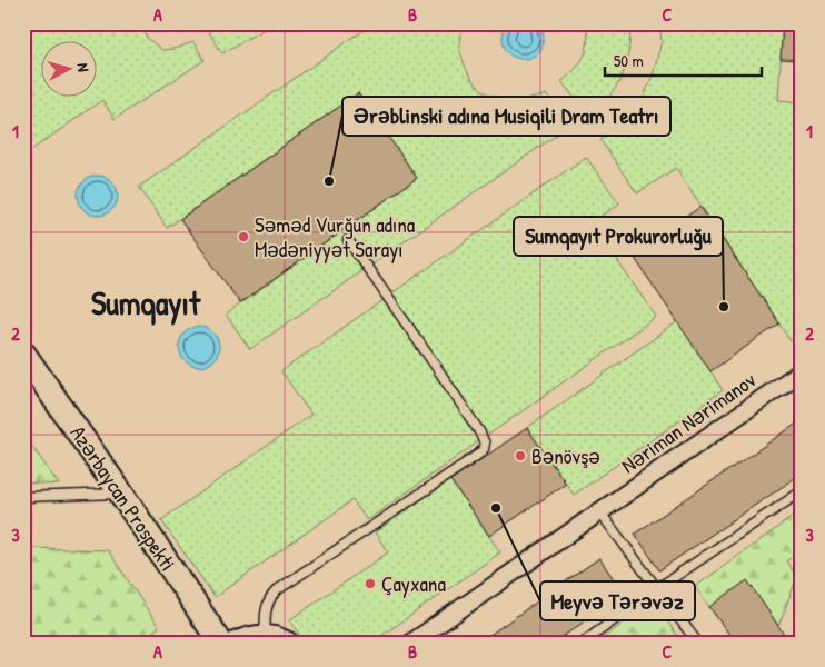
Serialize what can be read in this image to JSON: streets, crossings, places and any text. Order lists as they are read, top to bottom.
{
  "streets": {
    "main road": ["Azərbaycan Prospekti"],
    "street": ["Nəriman Nərimanov"]
  },
  "districts": ["Sumqayıt"],
  "places": [
    "Ərəblinski adına Musiqili Dram Teatrı",
    "Səməd Vurğun adına Mədəniyyət Sarayı",
    "Sumqayıt Prokurorluğu",
    "Bənövşə",
    "Meyvə Tərəvəz",
    "Çayxana"
  ],
  "scale_bar": "50 m",
  "north": "right",
  "grid": {
    "columns": ["A", "B", "C"],
    "rows": ["1", "2", "3"]
  }
}
